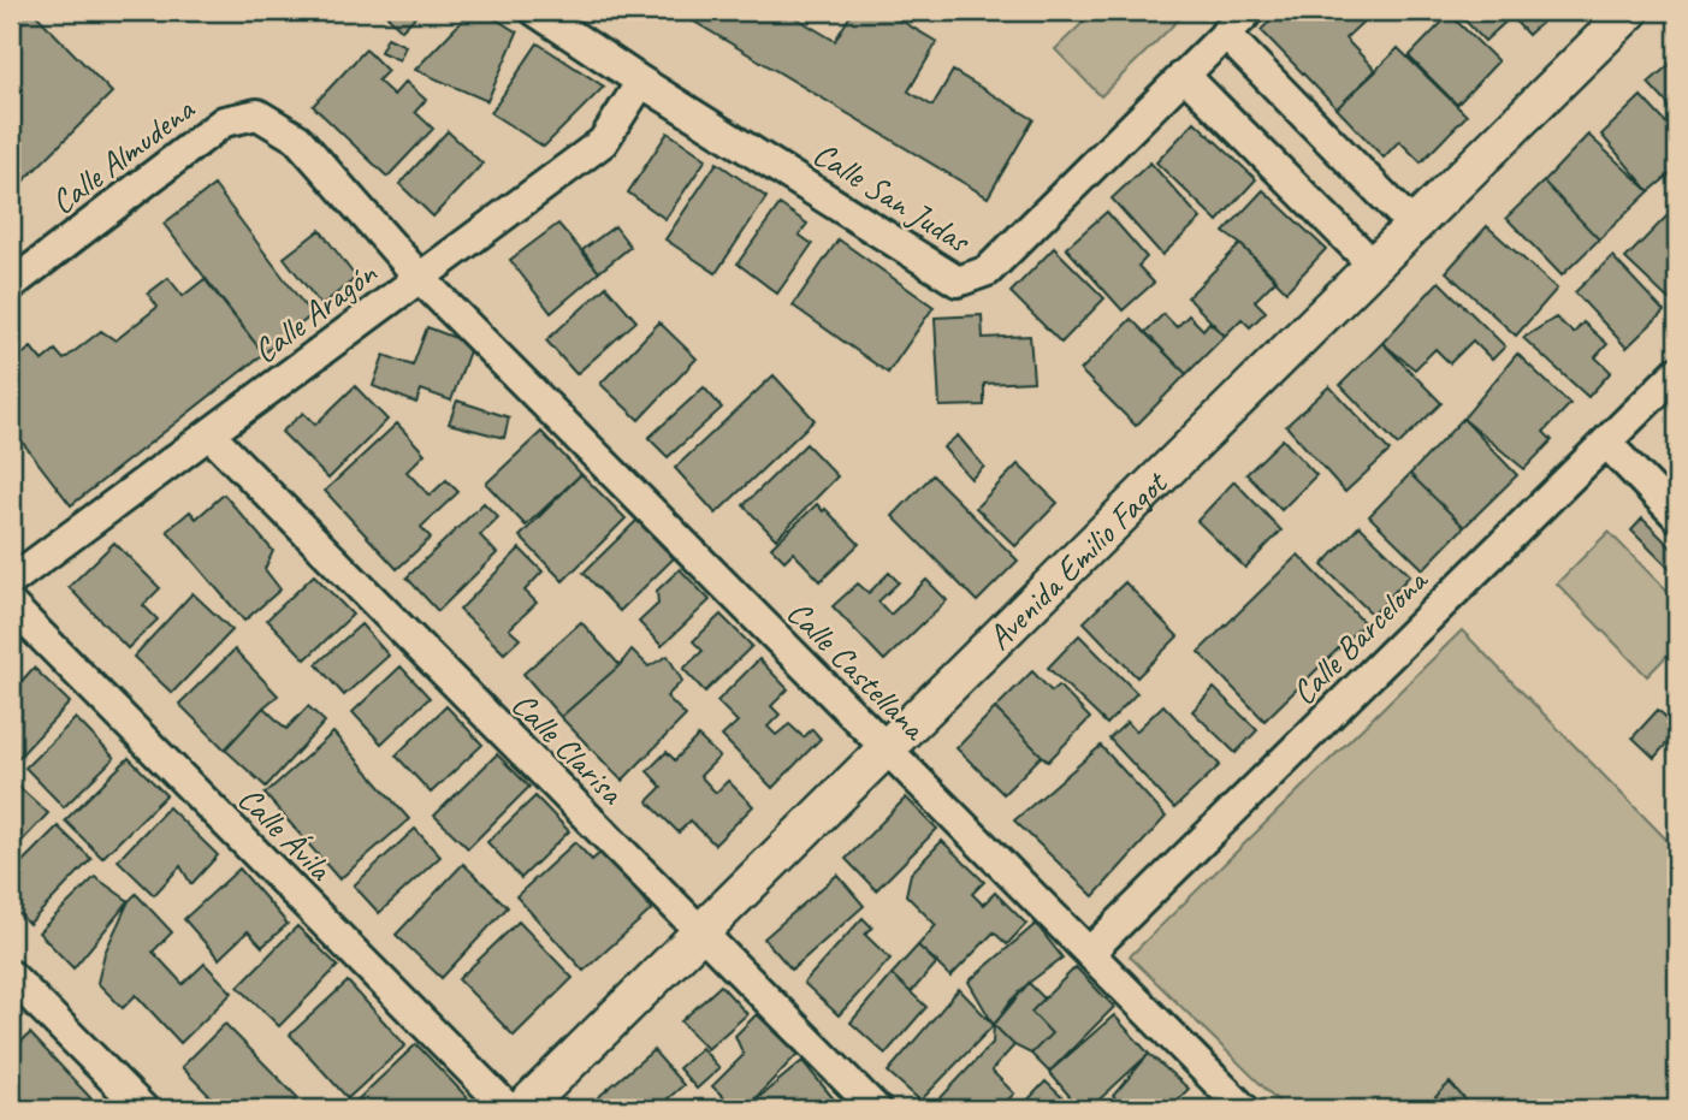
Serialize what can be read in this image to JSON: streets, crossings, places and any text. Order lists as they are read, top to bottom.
{
  "streets": {
    "street": [
      "Calle Almudena",
      "Calle San Judas",
      "Calle Aragón",
      "Avenida Emilio Fagot",
      "Calle Barcelona",
      "Calle Castellana",
      "Calle Clarisa",
      "Calle Ávila"
    ]
  },
  "crossings": [
    ["Calle Almudena", "Calle Aragón"],
    ["Calle Almudena", "Calle Castellana"],
    ["Calle San Judas", "Calle Aragón"],
    ["Calle Aragón", "Calle Castellana"],
    ["Calle Aragón", "Calle Clarisa"],
    ["Avenida Emilio Fagot", "Calle Castellana"],
    ["Avenida Emilio Fagot", "Calle Clarisa"],
    ["Calle Barcelona", "Calle Castellana"]
  ]
}
